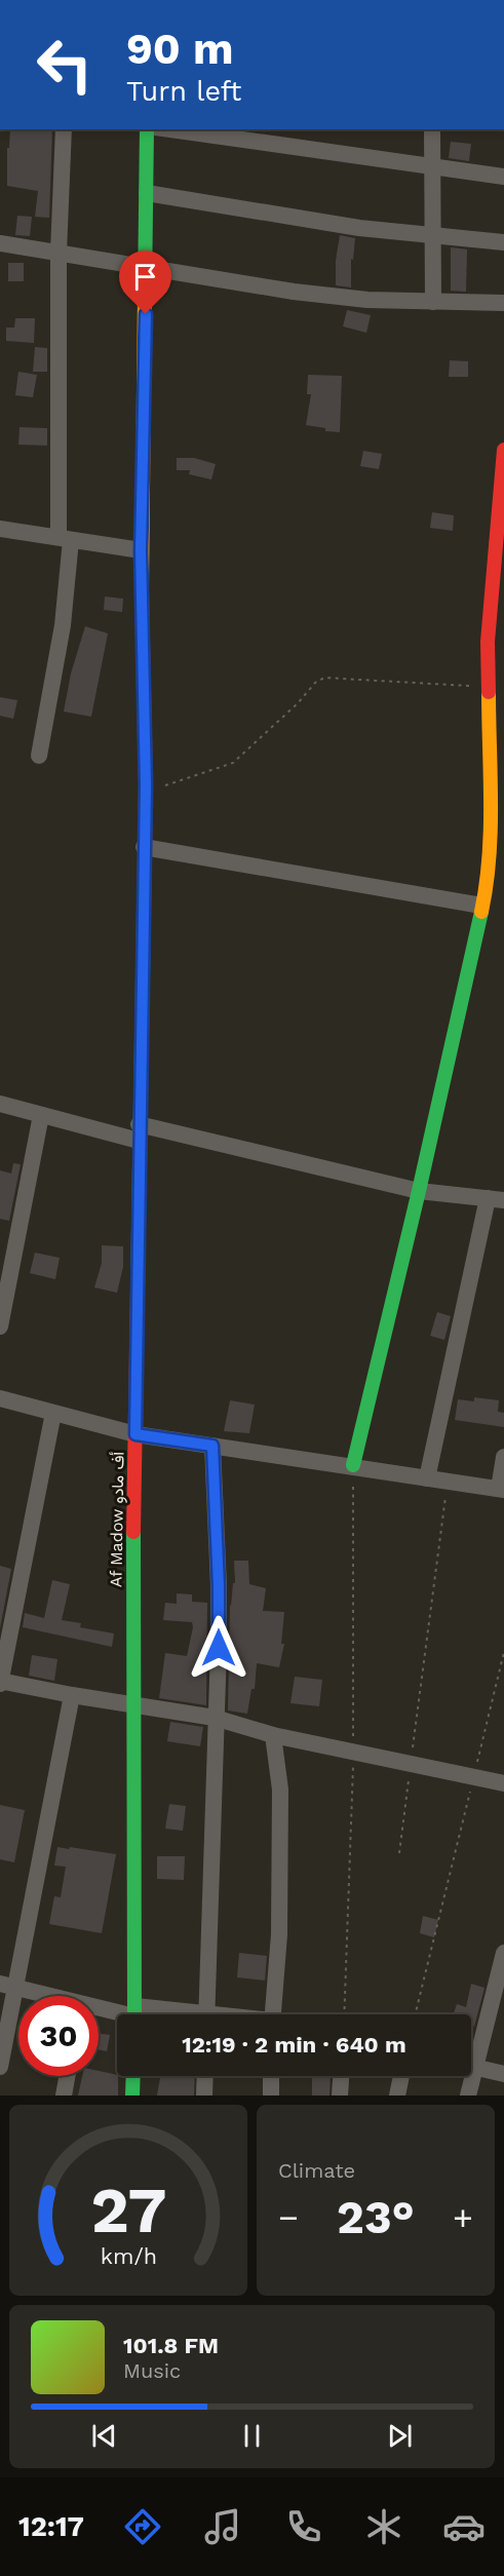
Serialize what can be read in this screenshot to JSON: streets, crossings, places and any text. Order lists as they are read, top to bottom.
{
  "streets": {
    "street": ["Af Madow أف مادو"]
  },
  "page": {
    "turn": ["90 m", "Turn left"],
    "limit": "30",
    "trip": "12:19 · 2 min · 640 m",
    "tile": "Climate",
    "heat": ["−", "23°", "+"],
    "song": ["101.8 FM", "Music"],
    "tabs": "12:17",
    "gauge": ["27", "km/h"]
  }
}
